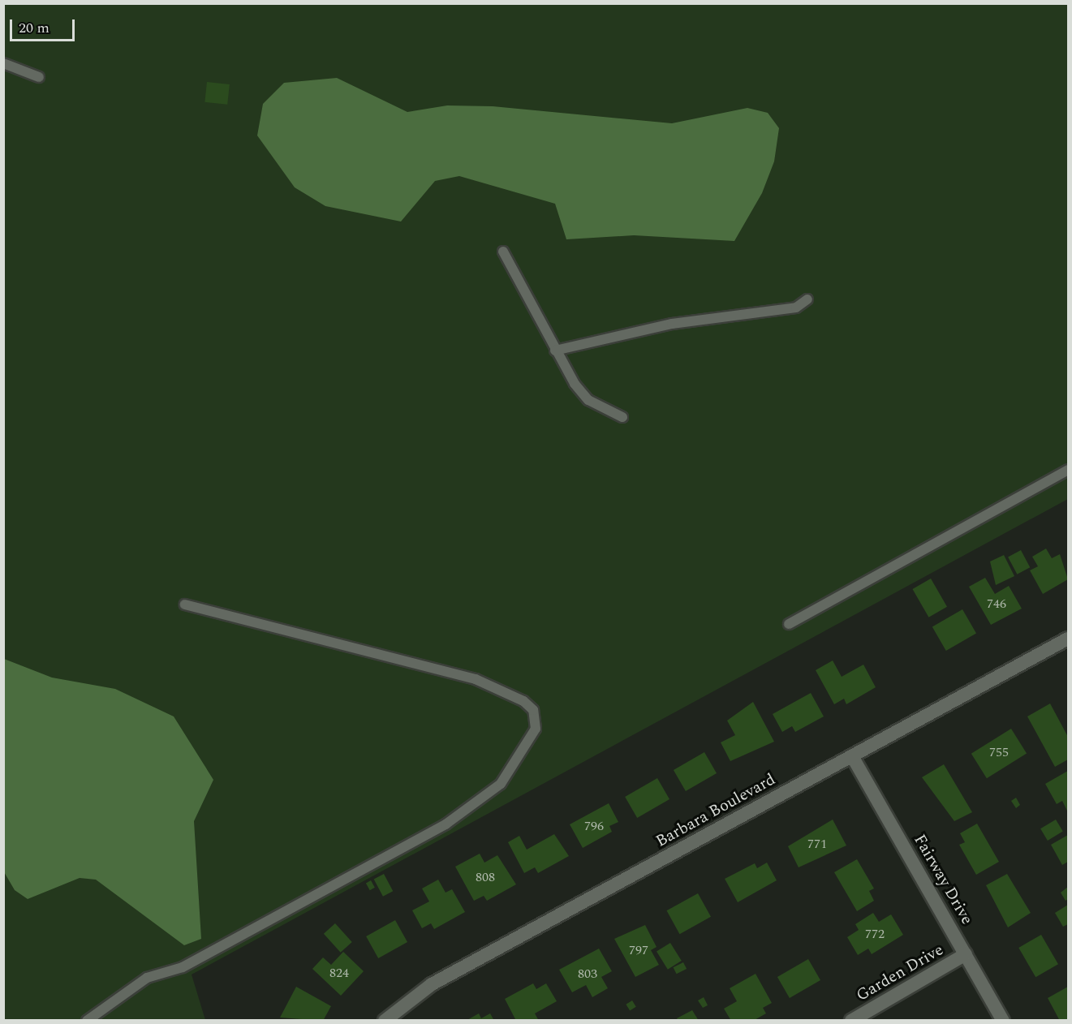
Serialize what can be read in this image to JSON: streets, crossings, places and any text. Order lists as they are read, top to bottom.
{
  "streets": {
    "street": ["Barbara Boulevard", "Fairway Drive", "Garden Drive"]
  },
  "crossings": [
    ["Barbara Boulevard", "Fairway Drive"],
    ["Fairway Drive", "Garden Drive"]
  ],
  "house_numbers": [
    "746",
    "755",
    "796",
    "771",
    "808",
    "772",
    "797",
    "824",
    "803"
  ],
  "scale_bar": "20 m"
}
